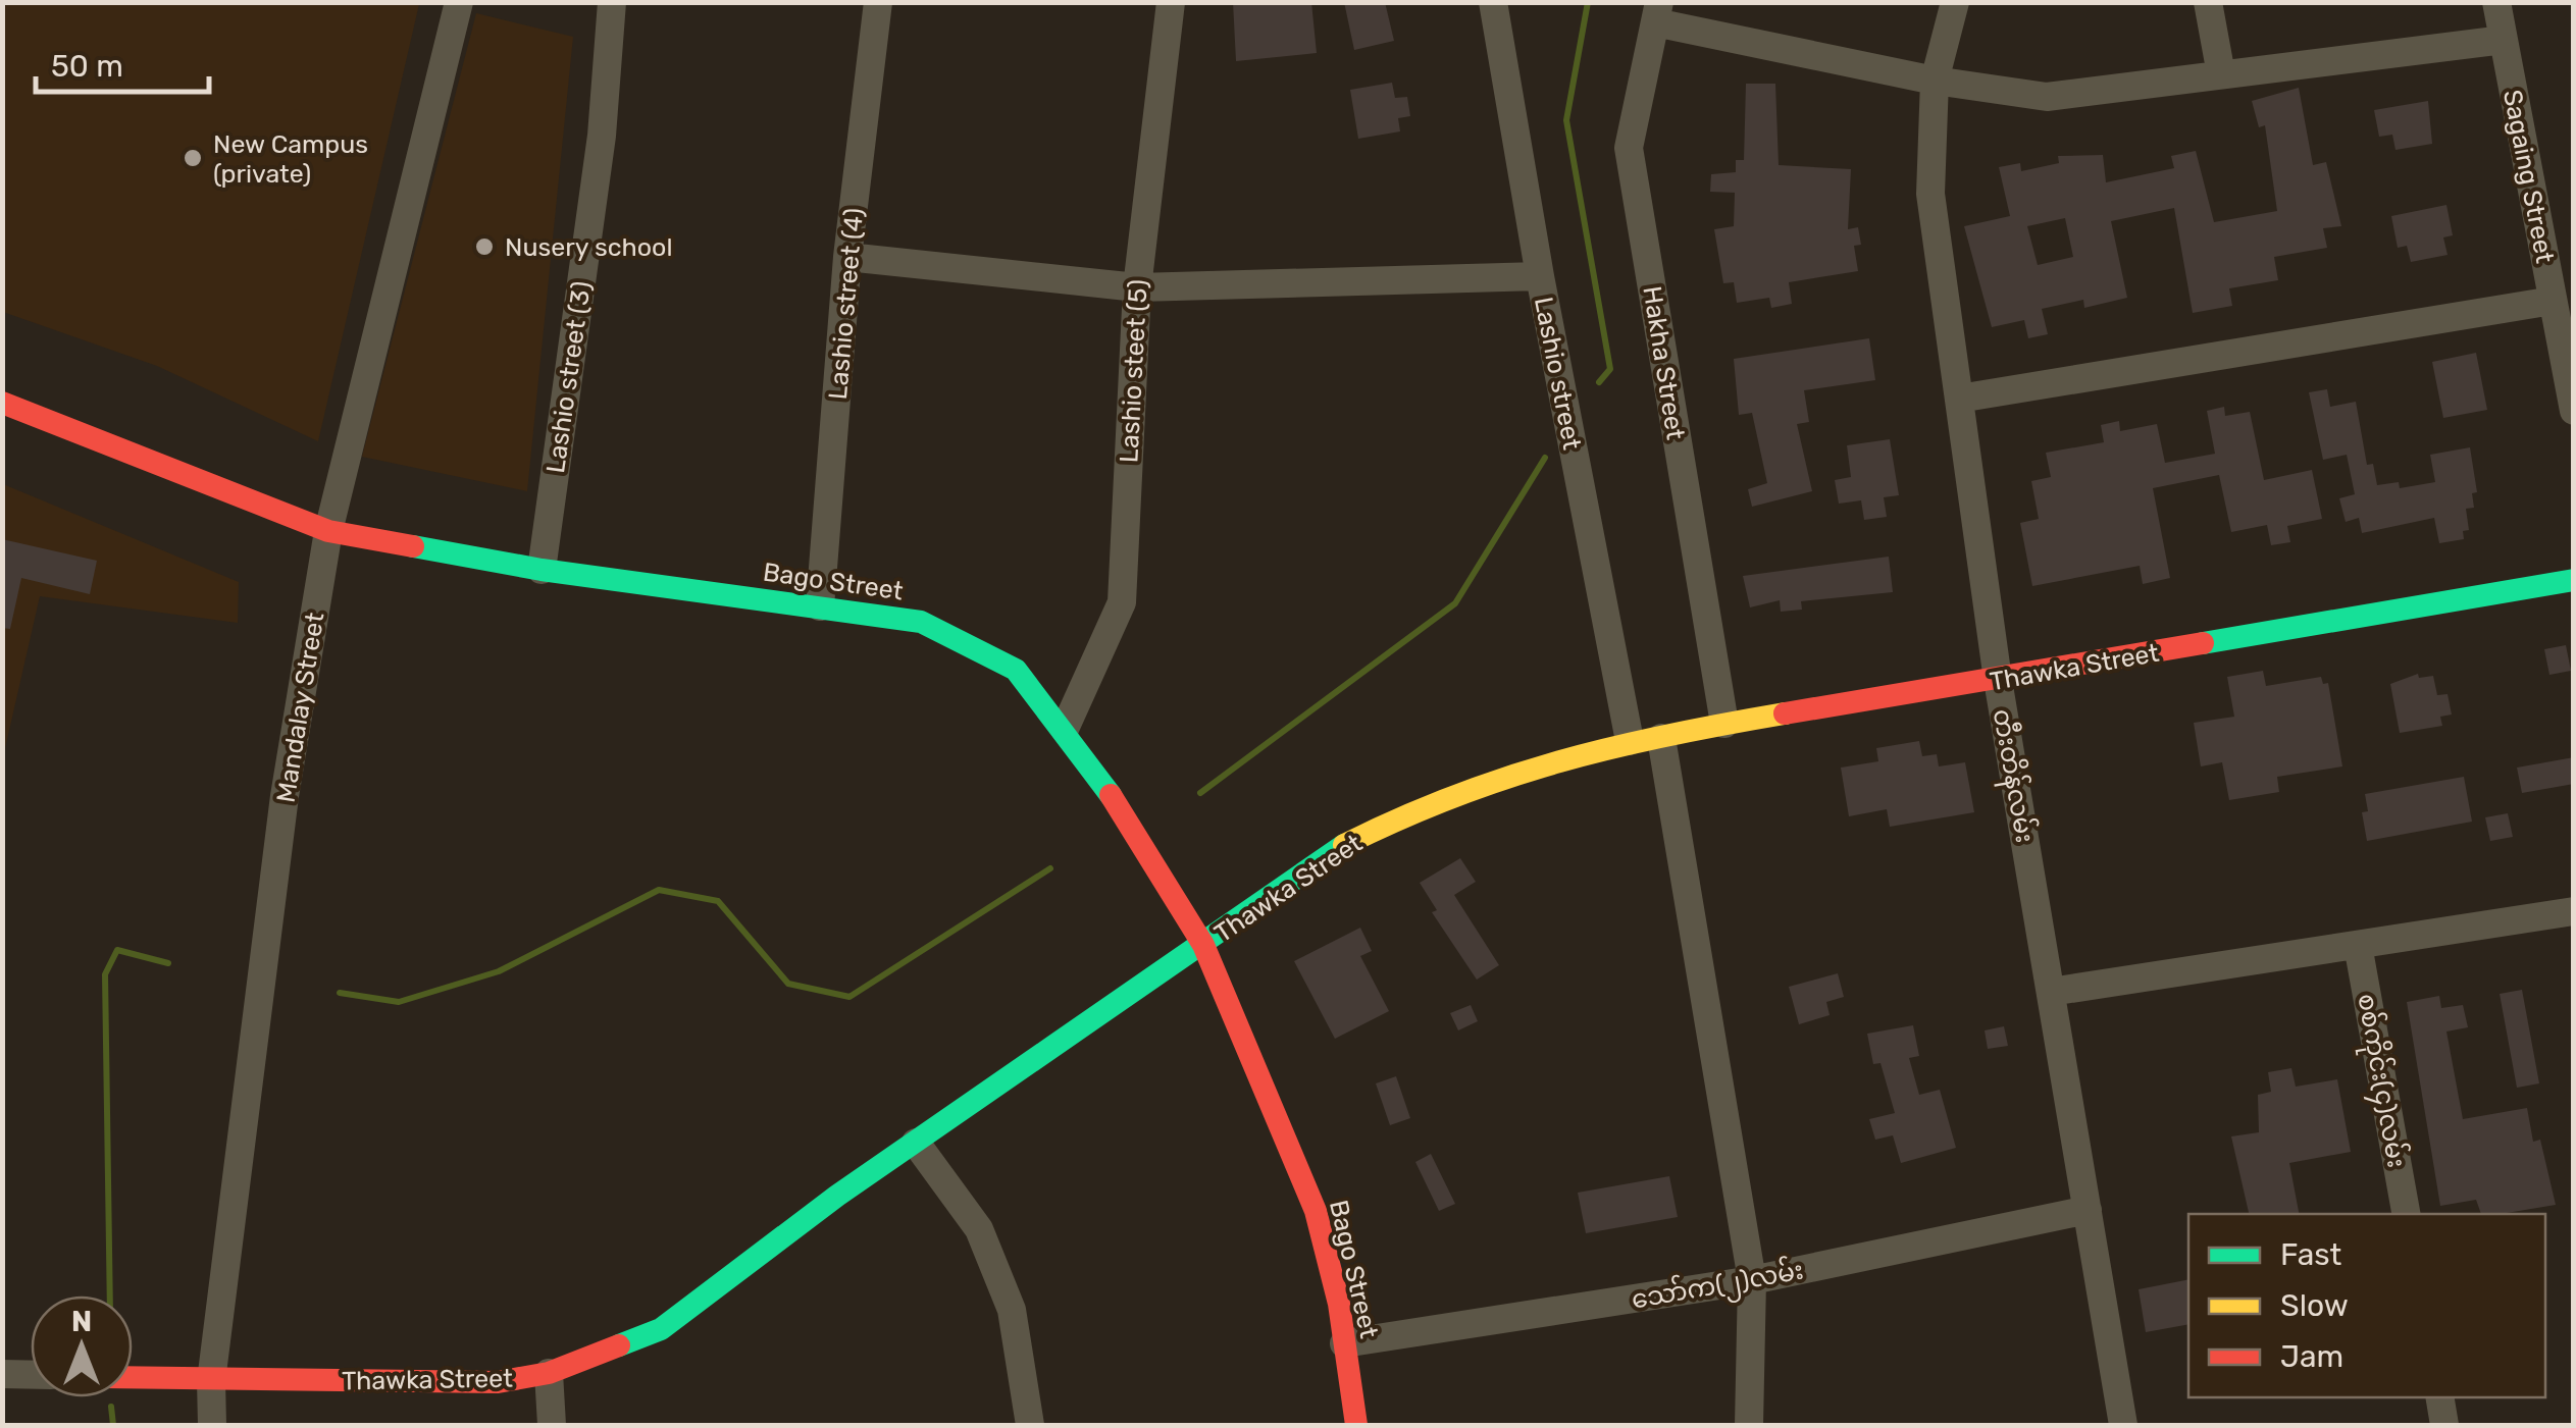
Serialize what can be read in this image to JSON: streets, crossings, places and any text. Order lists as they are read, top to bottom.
{
  "streets": {
    "street": [
      "Sagaing Street",
      "Lashio street (4)",
      "Hakha Street",
      "Lashio steet (5)",
      "Lashio street",
      "Lashio street (3)",
      "Bago Street",
      "Thawka Street",
      "Mandalay Street",
      "တီးတိန်လမ်း",
      "စစ်ကိုင်း(၄)လမ်း",
      "သော်က(၂)လမ်း"
    ]
  },
  "crossings": [
    ["Lashio street (4)", "Bago Street"],
    ["Hakha Street", "Thawka Street"],
    ["Lashio steet (5)", "Bago Street"],
    ["Lashio street", "Thawka Street"],
    ["Lashio street (3)", "Bago Street"],
    ["Bago Street", "Thawka Street"],
    ["Bago Street", "Mandalay Street"],
    ["Bago Street", "သော်က(၂)လမ်း"],
    ["Thawka Street", "Mandalay Street"],
    ["Thawka Street", "တီးတိန်လမ်း"],
    ["တီးတိန်လမ်း", "သော်က(၂)လမ်း"]
  ],
  "places": ["New Campus (private)", "Nusery school"],
  "legend": ["Fast", "Slow", "Jam"],
  "scale_bar": "50 m",
  "north": "top"
}
